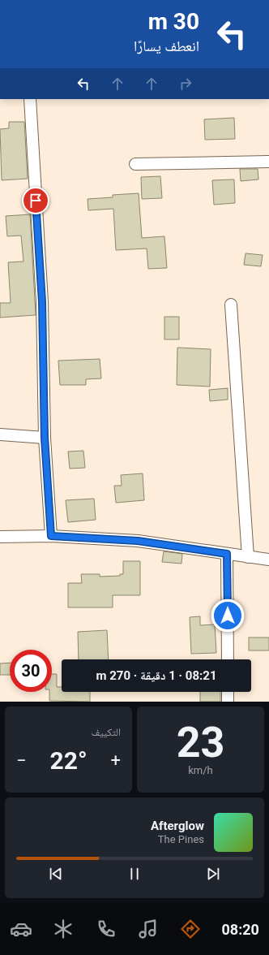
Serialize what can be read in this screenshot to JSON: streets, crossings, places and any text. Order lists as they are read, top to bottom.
{
  "page": {
    "turn": ["30 m", "انعطف يسارًا"],
    "limit": "30",
    "trip": "08:21 · 1 دقيقة · 270 m",
    "tile": [
      ["23", "km/h"],
      "التكييف"
    ],
    "heat": ["−", "22°", "+"],
    "song": ["Afterglow", "The Pines"],
    "tabs": "08:20"
  }
}
